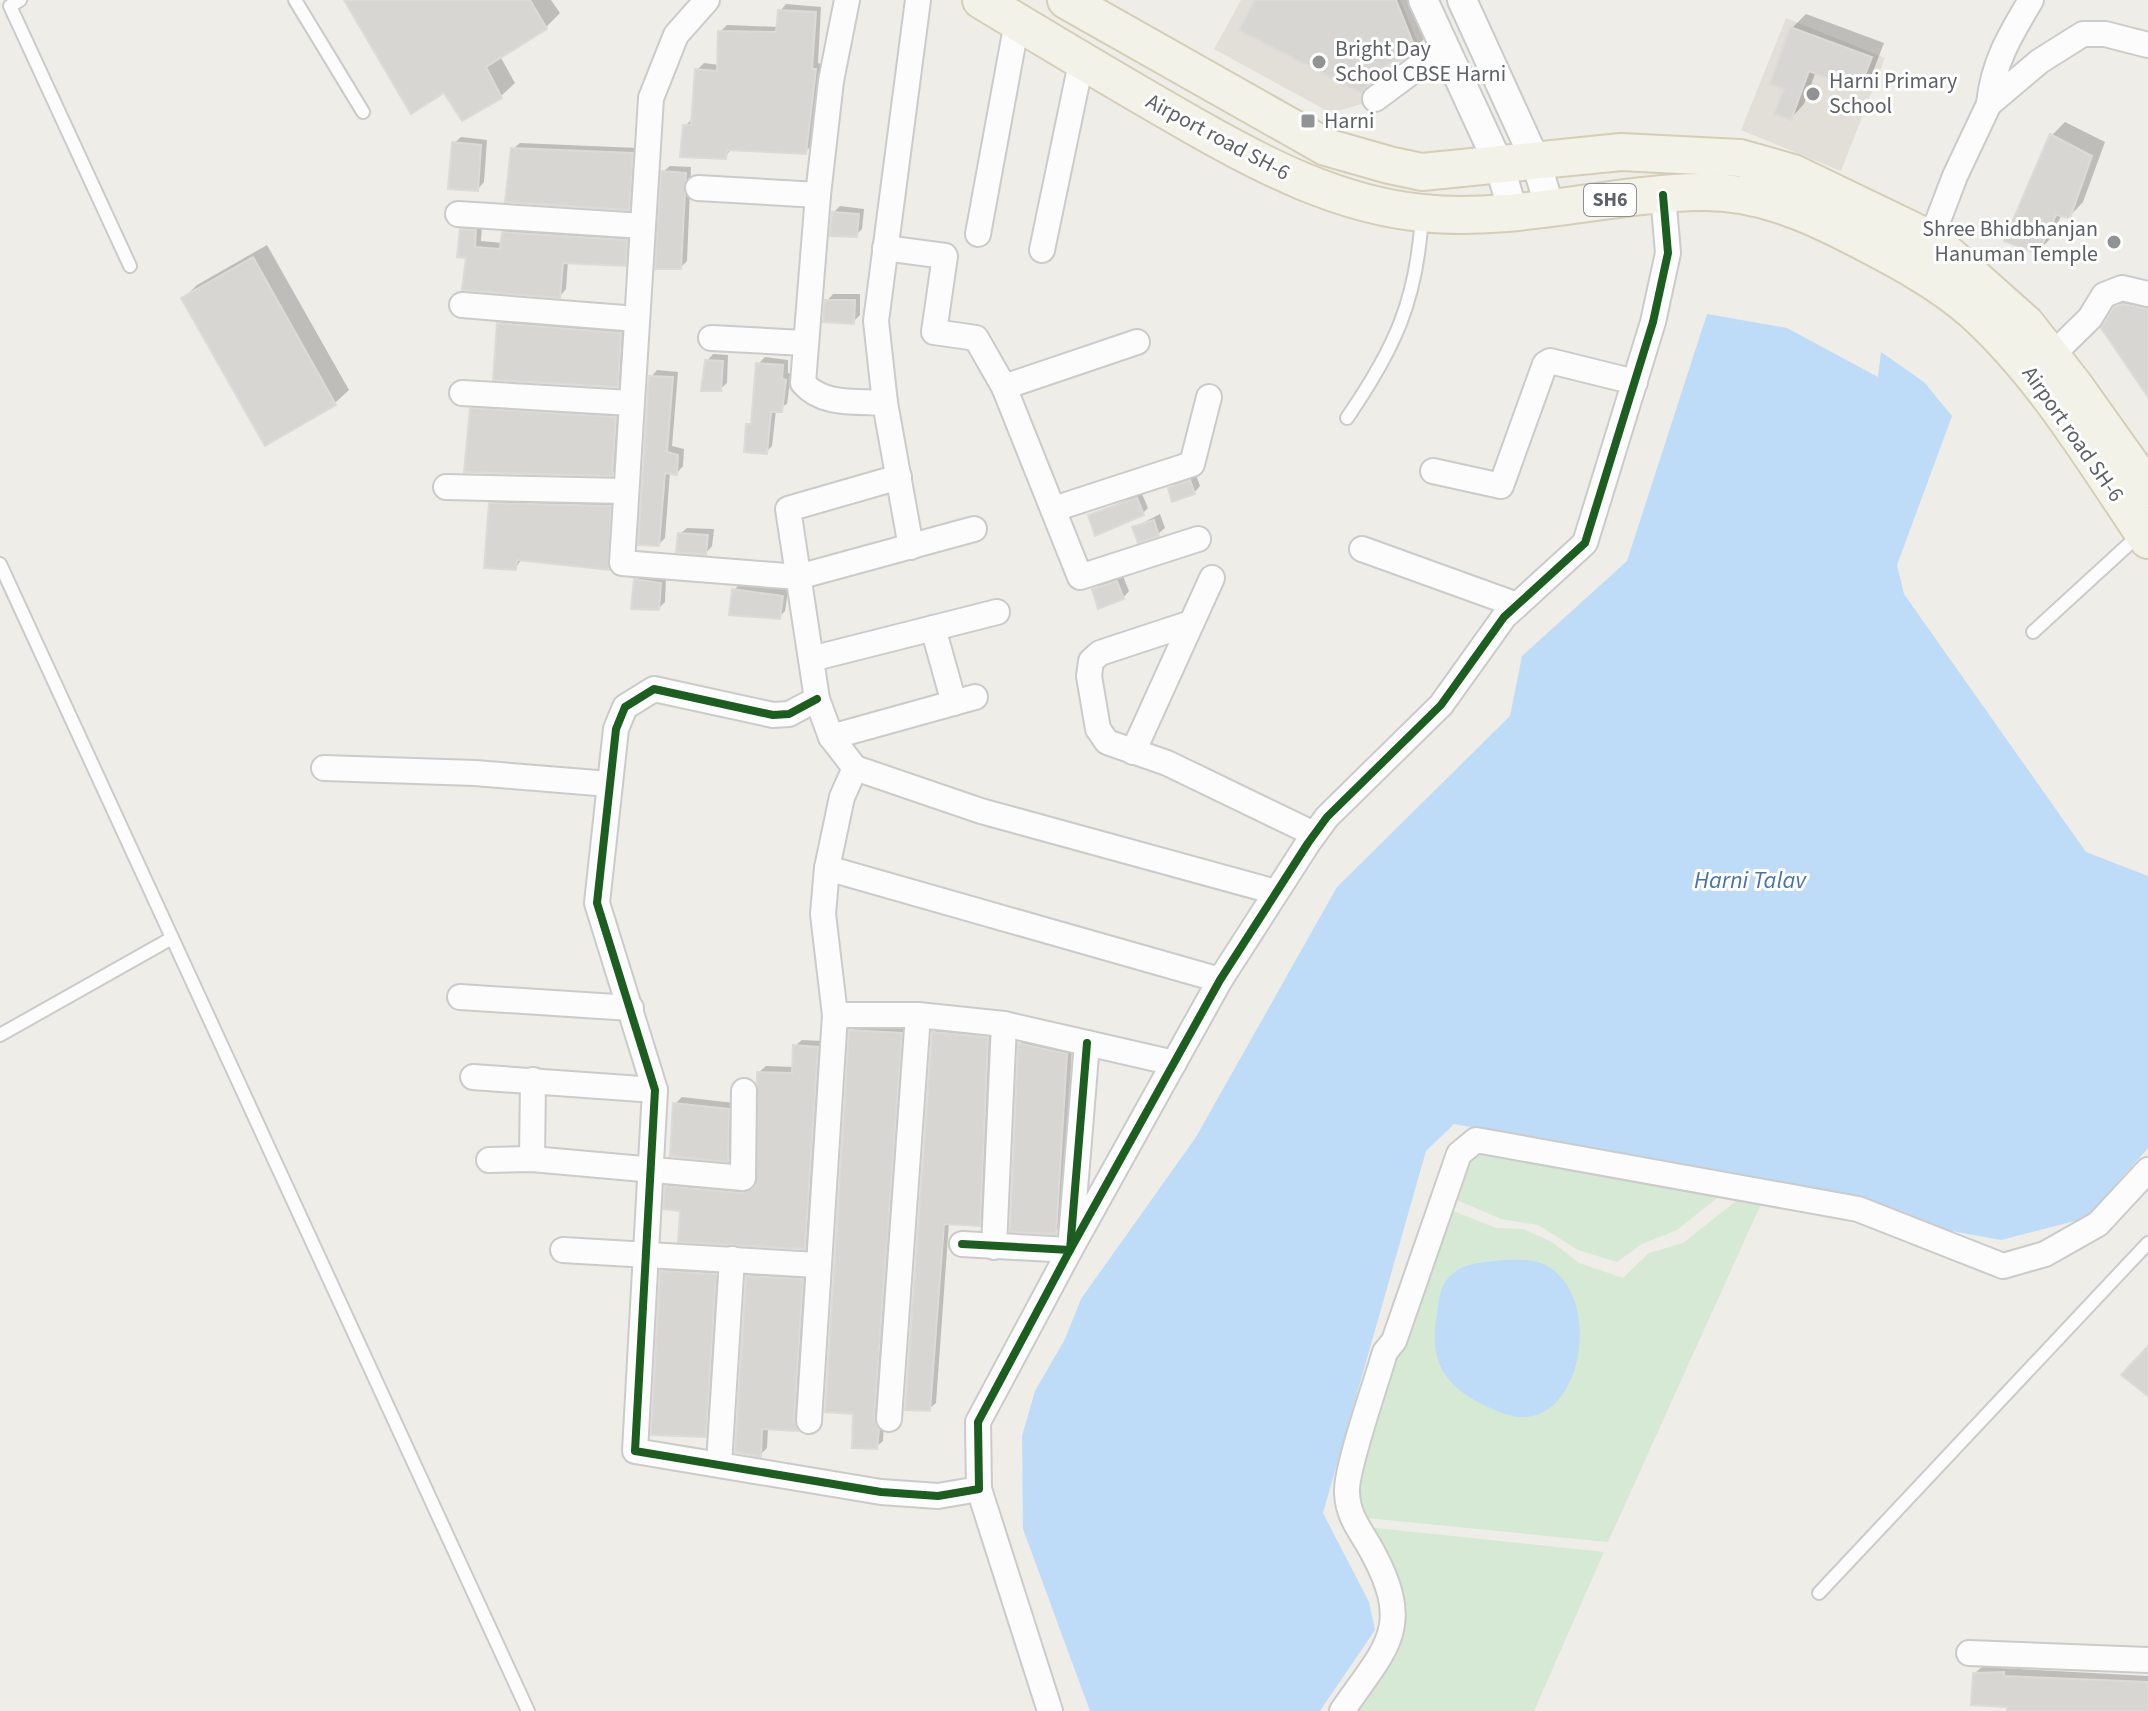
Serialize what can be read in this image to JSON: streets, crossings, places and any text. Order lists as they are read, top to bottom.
{
  "streets": {
    "main road": ["Airport road SH-6", "SH6"]
  },
  "crossings": [
    ["Airport road SH-6", "SH6"]
  ],
  "water": ["Harni Talav"],
  "places": {
    "other": ["Bright Day School CBSE Harni", "Harni Primary School", "Shree Bhidbhanjan Hanuman Temple"],
    "transit": ["Harni"]
  }
}
